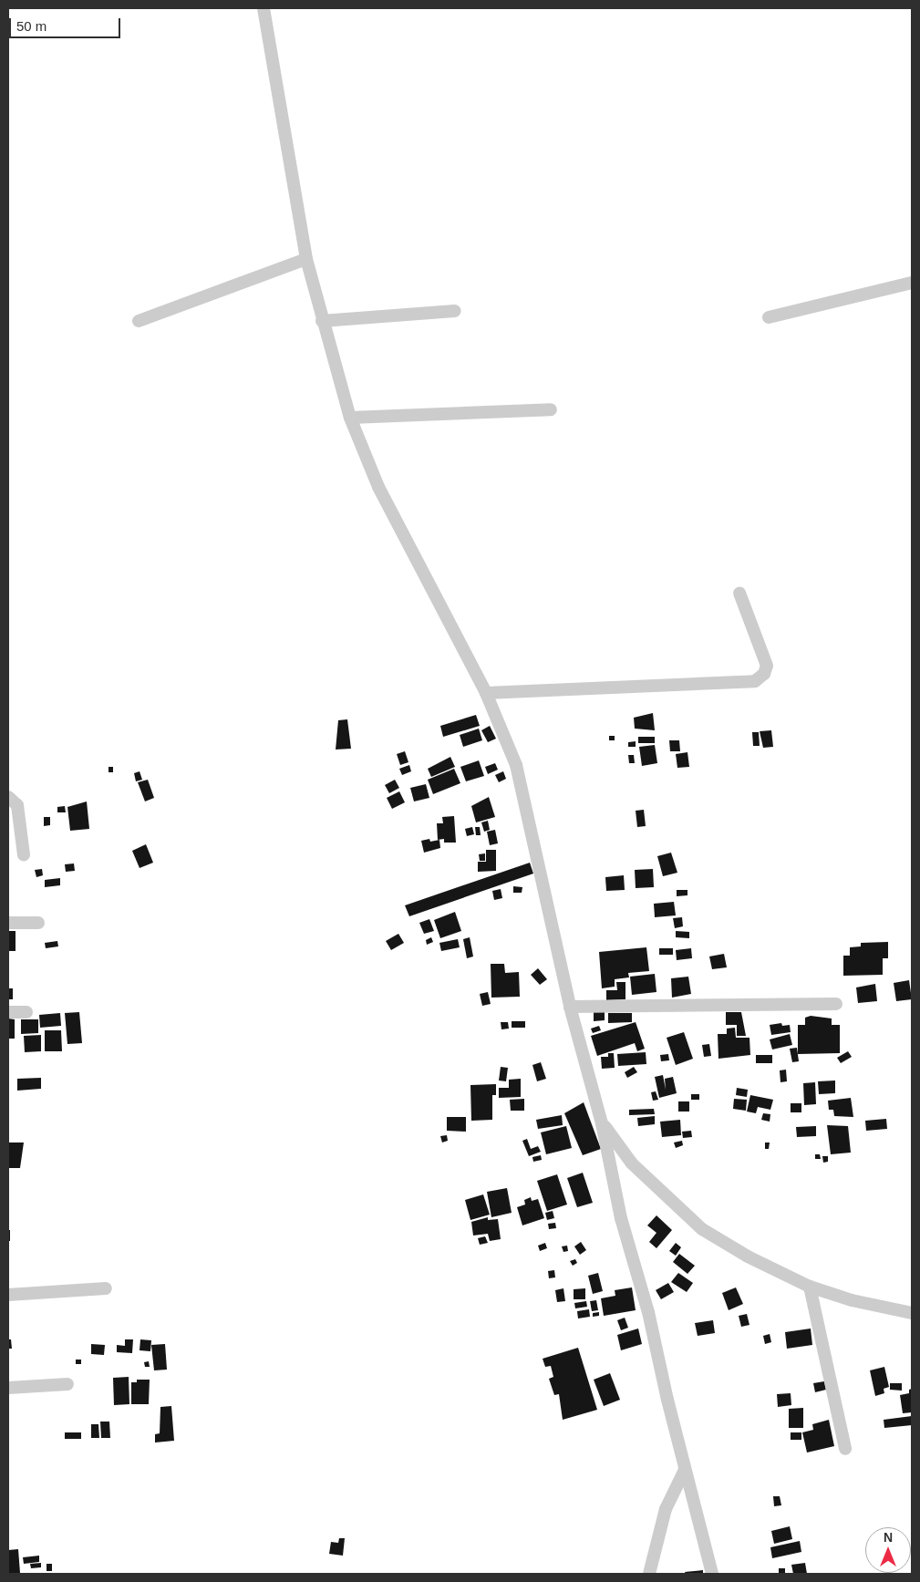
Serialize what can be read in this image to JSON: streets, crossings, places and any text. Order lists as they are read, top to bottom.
{
  "scale_bar": "50 m",
  "north": "top"
}
